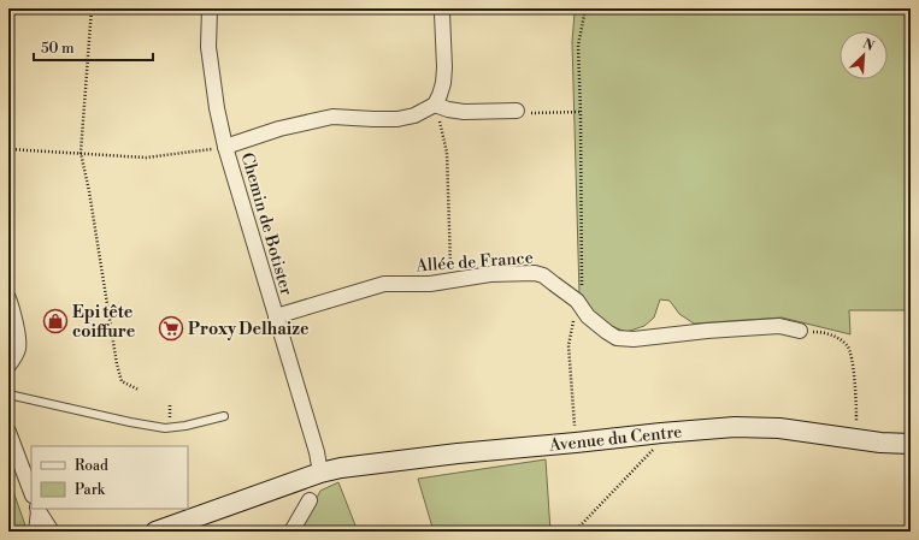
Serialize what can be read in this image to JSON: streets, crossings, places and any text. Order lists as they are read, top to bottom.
{
  "streets": {
    "street": ["Chemin de Botister", "Allée de France", "Avenue du Centre"]
  },
  "crossings": [
    ["Chemin de Botister", "Allée de France"],
    ["Chemin de Botister", "Avenue du Centre"]
  ],
  "places": {
    "shop": ["Epi tête coiffure"],
    "supermarket": ["Proxy Delhaize"]
  },
  "legend": ["Road", "Park"],
  "scale_bar": "50 m",
  "north": "top right"
}
